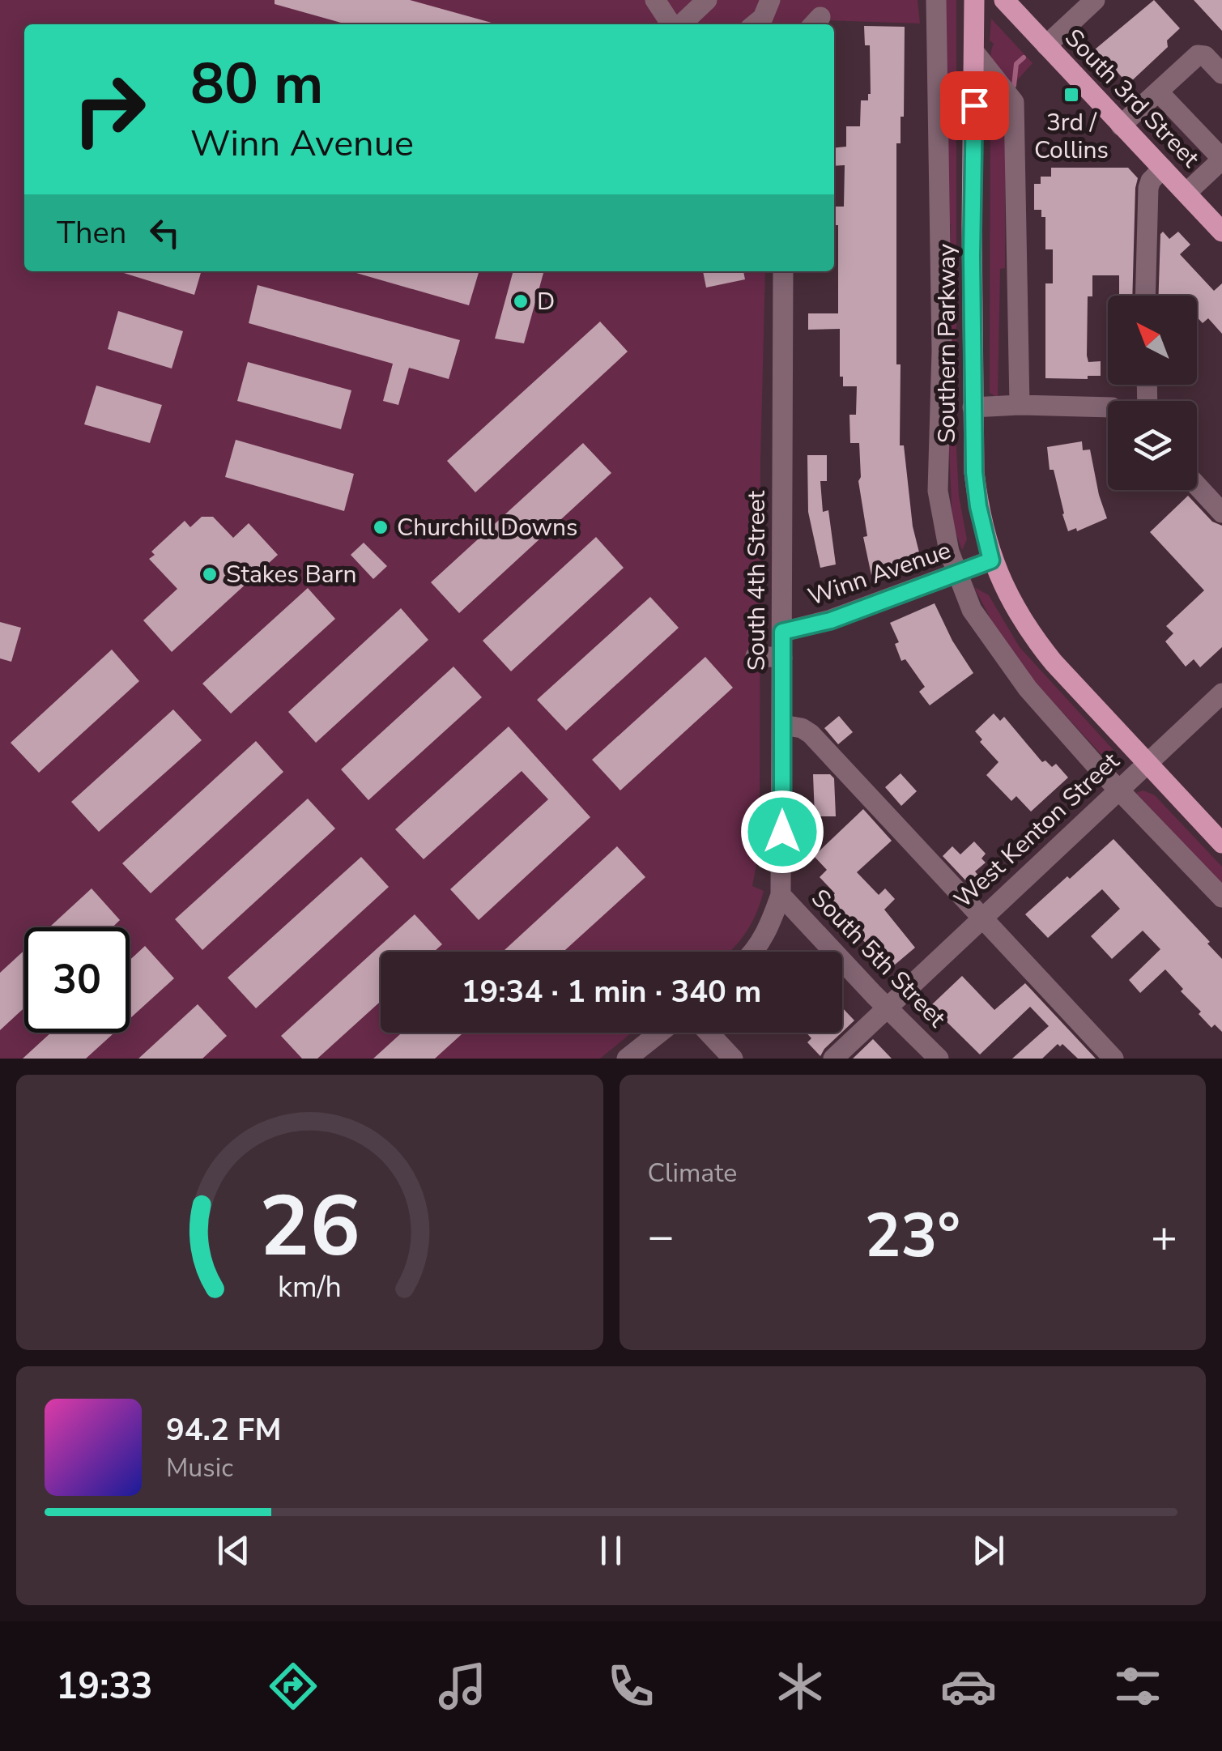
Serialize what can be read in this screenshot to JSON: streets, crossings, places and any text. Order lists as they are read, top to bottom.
{
  "streets": {
    "main road": ["South 3rd Street", "Southern Parkway"],
    "street": [
      "Winn Avenue",
      "South 4th Street",
      "West Kenton Street",
      "South 5th Street"
    ]
  },
  "crossings": [
    ["Southern Parkway", "Winn Avenue"],
    ["Southern Parkway", "West Kenton Street"],
    ["Winn Avenue", "South 4th Street"],
    ["South 4th Street", "South 5th Street"],
    ["West Kenton Street", "South 5th Street"]
  ],
  "places": {
    "transit": ["3rd / Collins"],
    "other": ["D", "Churchill Downs", "Stakes Barn"]
  },
  "north": "top left",
  "page": {
    "turn": ["80 m", "Winn Avenue"],
    "then": "Then",
    "limit": "30",
    "trip": "19:34 · 1 min · 340 m",
    "tile": "Climate",
    "heat": ["−", "23°", "+"],
    "song": ["94.2 FM", "Music"],
    "tabs": "19:33",
    "gauge": ["26", "km/h"]
  }
}
